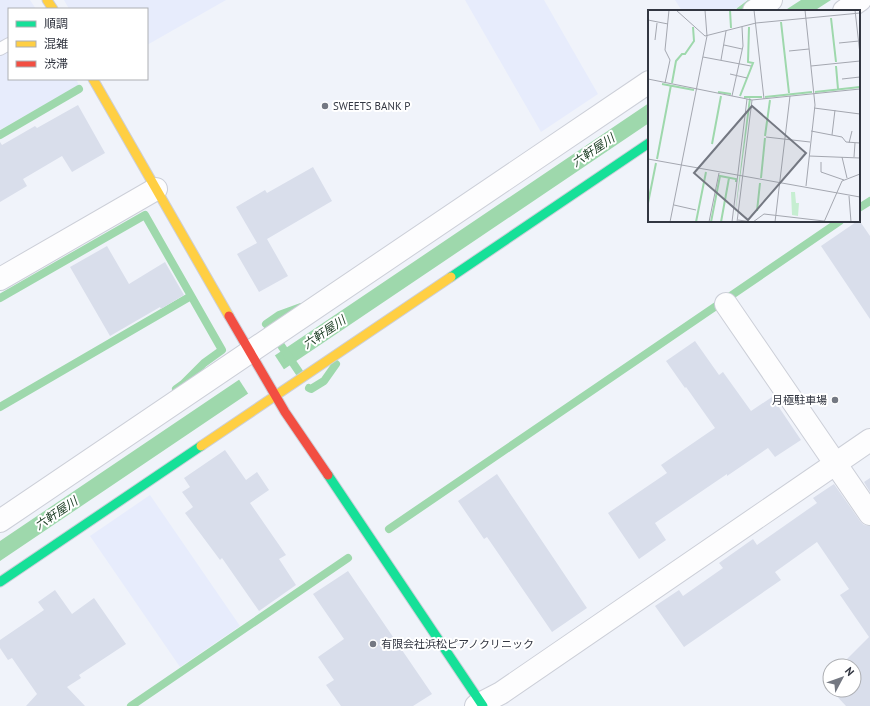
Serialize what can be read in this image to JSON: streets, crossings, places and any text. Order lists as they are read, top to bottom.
{
  "water": ["六軒屋川"],
  "places": ["SWEETS BANK P", "月極駐車場", "有限会社浜松ピアノクリニック"],
  "legend": ["順調", "混雑", "渋滞"],
  "north": "top right"
}
